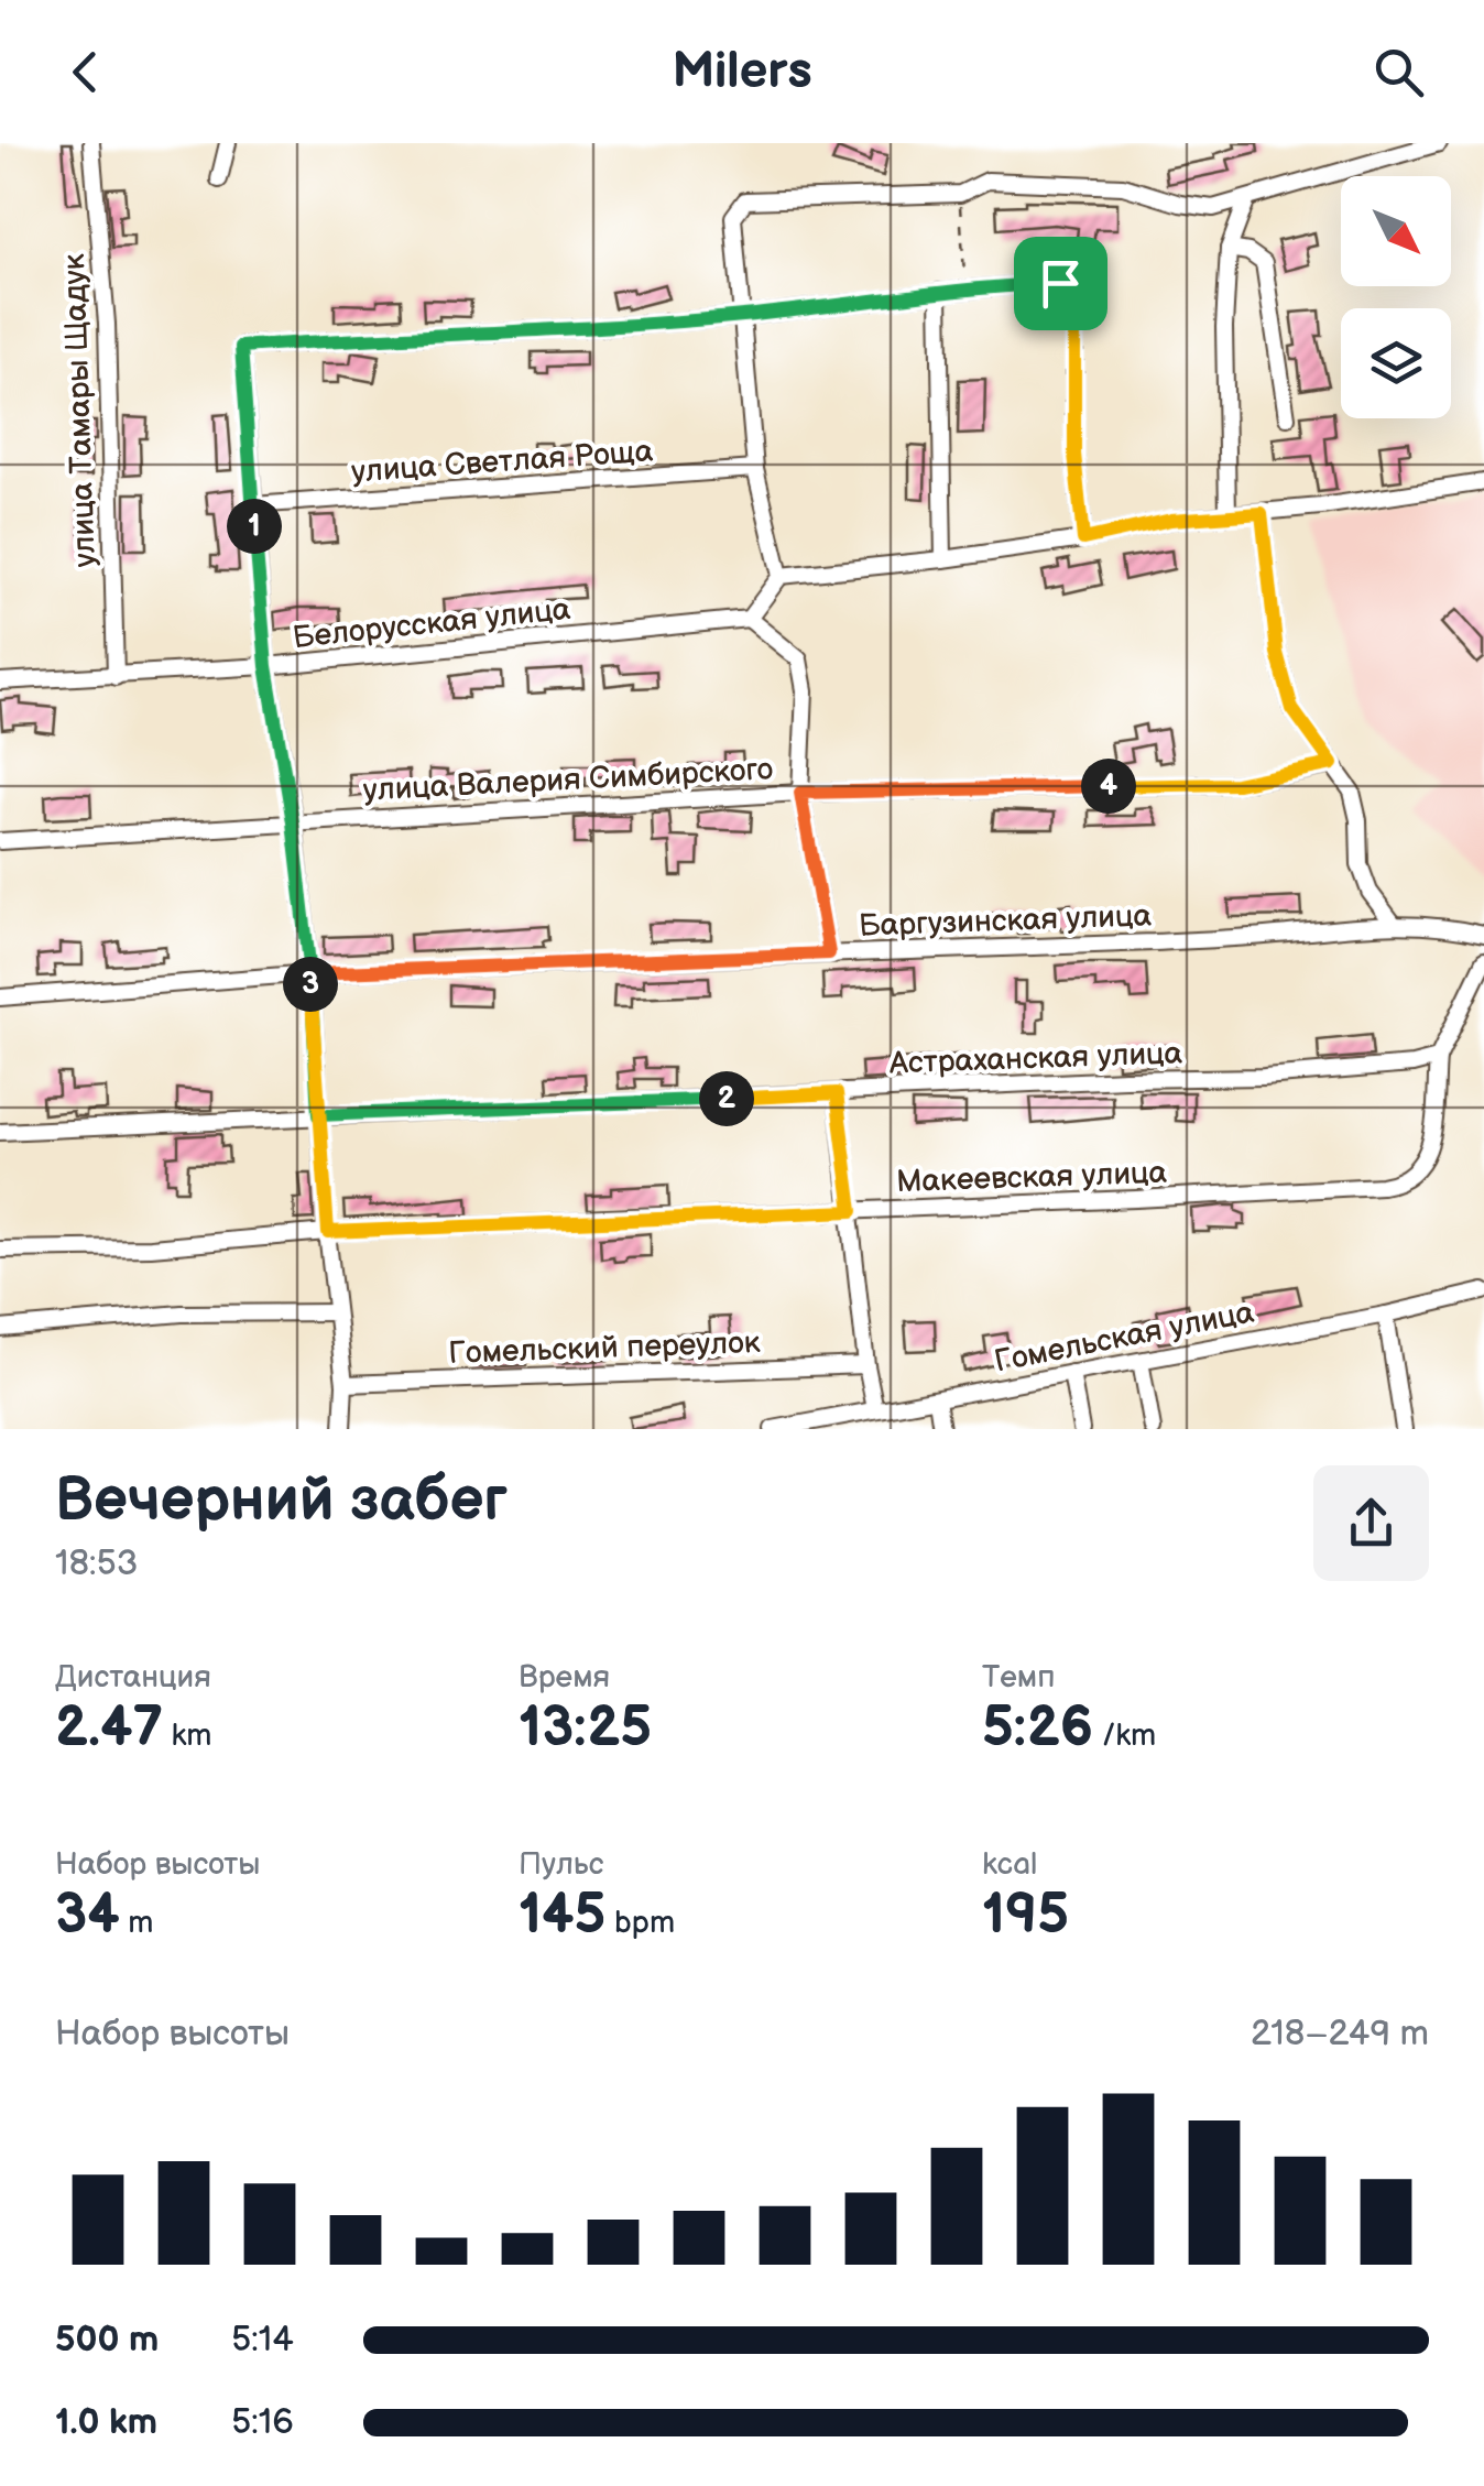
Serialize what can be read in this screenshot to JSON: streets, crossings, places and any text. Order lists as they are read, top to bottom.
{
  "streets": {
    "street": [
      "улица Тамары Щадук",
      "улица Светлая Роща",
      "Белорусская улица",
      "улица Валерия Симбирского",
      "Баргузинская улица",
      "Астраханская улица",
      "Макеевская улица",
      "Гомельская улица",
      "Гомельский переулок"
    ]
  },
  "crossings": [
    ["улица Тамары Щадук", "Белорусская улица"],
    ["Астраханская улица", "Макеевская улица"]
  ],
  "north": "bottom right",
  "page": {
    "header": "Milers",
    "pins": [
      "1",
      "4",
      "3",
      "2"
    ],
    "heading": ["Вечерний забег", "18:53"],
    "stats": [
      ["Дистанция", "2.47 km"],
      ["Время", "13:25"],
      ["Темп", "5:26 /km"],
      ["Набор высоты", "34 m"],
      ["Пульс", "145 bpm"],
      ["kcal", "195"]
    ],
    "chart": ["Набор высоты", "218–249 m"],
    "list": [
      {
        "name": "500 m",
        "note": "5:14"
      },
      {
        "name": "1.0 km",
        "note": "5:16"
      }
    ]
  }
}
